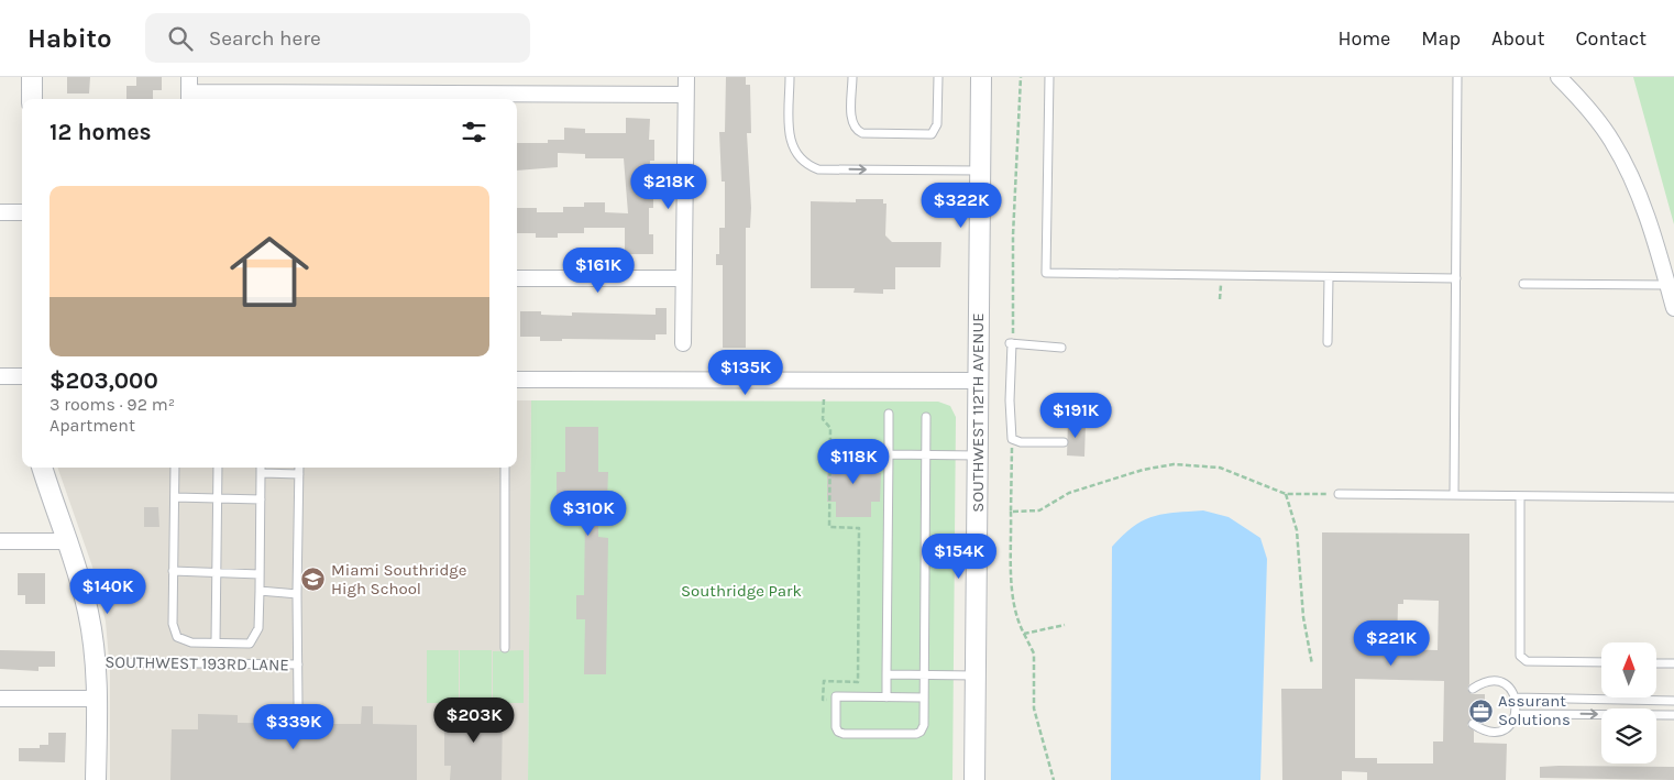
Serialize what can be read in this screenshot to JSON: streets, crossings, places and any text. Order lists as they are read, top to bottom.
{
  "streets": {
    "street": ["SOUTHWEST 112TH AVENUE"],
    "lane": ["SOUTHWEST 193RD LANE"]
  },
  "parks": ["Southridge Park"],
  "places": {
    "school or university": ["Miami Southridge High School"],
    "office": ["Assurant Solutions"]
  },
  "north": "top",
  "page": {
    "header": "Habito",
    "search": "Search here",
    "nav": [
      "Home",
      "Map",
      "About",
      "Contact"
    ],
    "heading": "12 homes",
    "price": [
      "$218K",
      "$322K",
      "$161K",
      "$135K",
      "$191K",
      "$118K",
      "$310K",
      "$154K",
      "$140K",
      "$221K",
      "$203K",
      "$339K"
    ],
    "list": [
      {
        "name": "$203,000",
        "note": "3 rooms · 92 m² · Apartment"
      }
    ]
  }
}
